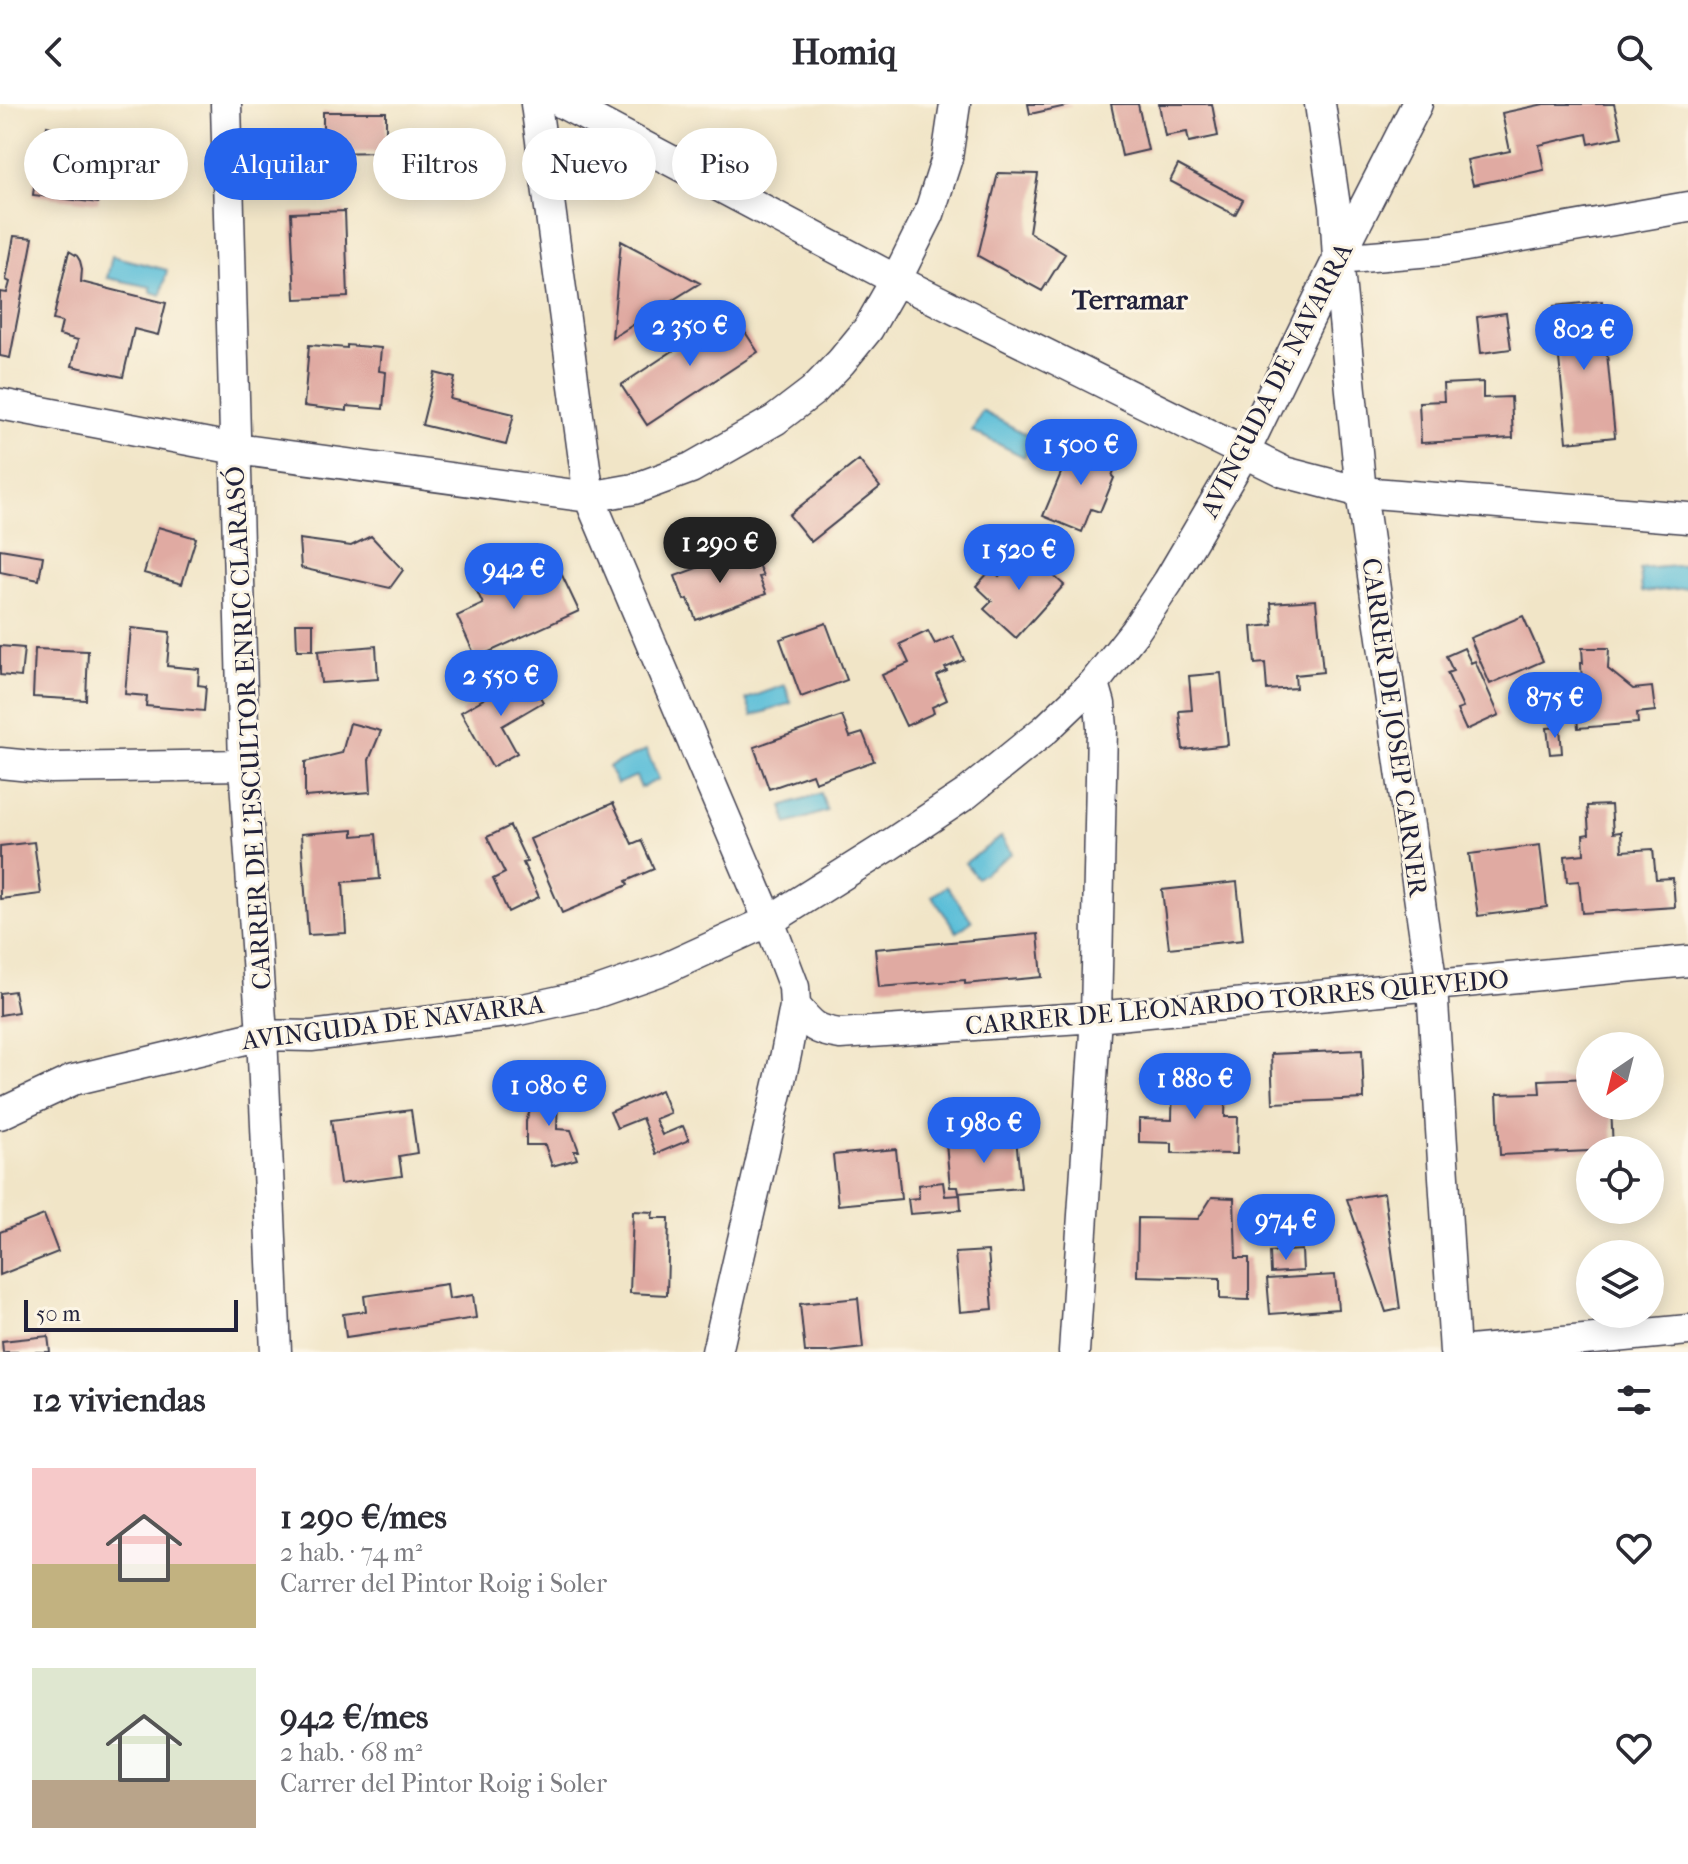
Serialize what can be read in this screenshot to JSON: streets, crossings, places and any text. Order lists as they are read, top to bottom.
{
  "streets": {
    "street": [
      "AVINGUDA DE NAVARRA",
      "CARRER DE JOSEP CARNER",
      "CARRER DE L'ESCULTOR ENRIC CLARASÓ",
      "CARRER DE LEONARDO TORRES QUEVEDO"
    ]
  },
  "crossings": [
    ["AVINGUDA DE NAVARRA", "CARRER DE JOSEP CARNER"],
    ["AVINGUDA DE NAVARRA", "CARRER DE L'ESCULTOR ENRIC CLARASÓ"],
    ["CARRER DE JOSEP CARNER", "CARRER DE LEONARDO TORRES QUEVEDO"]
  ],
  "districts": ["Terramar"],
  "scale_bar": "50 m",
  "north": "bottom left",
  "page": {
    "header": "Homiq",
    "chip": [
      "Comprar",
      "Alquilar",
      "Filtros",
      "Nuevo",
      "Piso"
    ],
    "price": [
      "2 350 €",
      "802 €",
      "1 500 €",
      "1 290 €",
      "1 520 €",
      "942 €",
      "2 550 €",
      "875 €",
      "1 880 €",
      "1 080 €",
      "1 980 €",
      "974 €"
    ],
    "scale": "50 m",
    "heading": "12 viviendas",
    "list": [
      {
        "name": "1 290 €/mes",
        "note": "2 hab. · 74 m² · Carrer del Pintor Roig i Soler"
      },
      {
        "name": "942 €/mes",
        "note": "2 hab. · 68 m² · Carrer del Pintor Roig i Soler"
      }
    ]
  }
}
